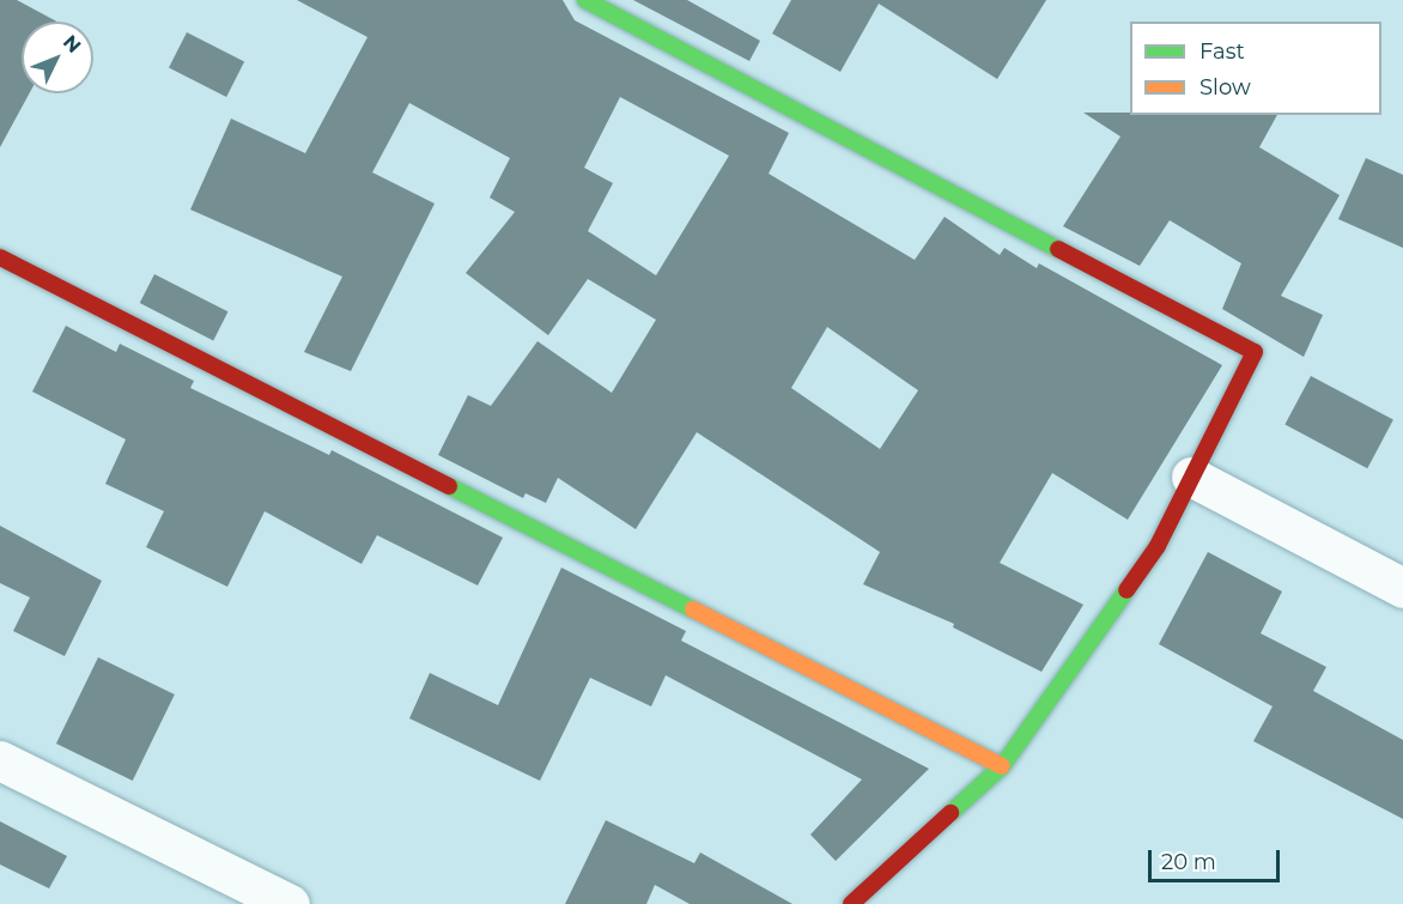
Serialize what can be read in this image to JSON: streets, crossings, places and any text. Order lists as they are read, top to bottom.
{
  "legend": ["Fast", "Slow"],
  "scale_bar": "20 m",
  "north": "top right"
}
